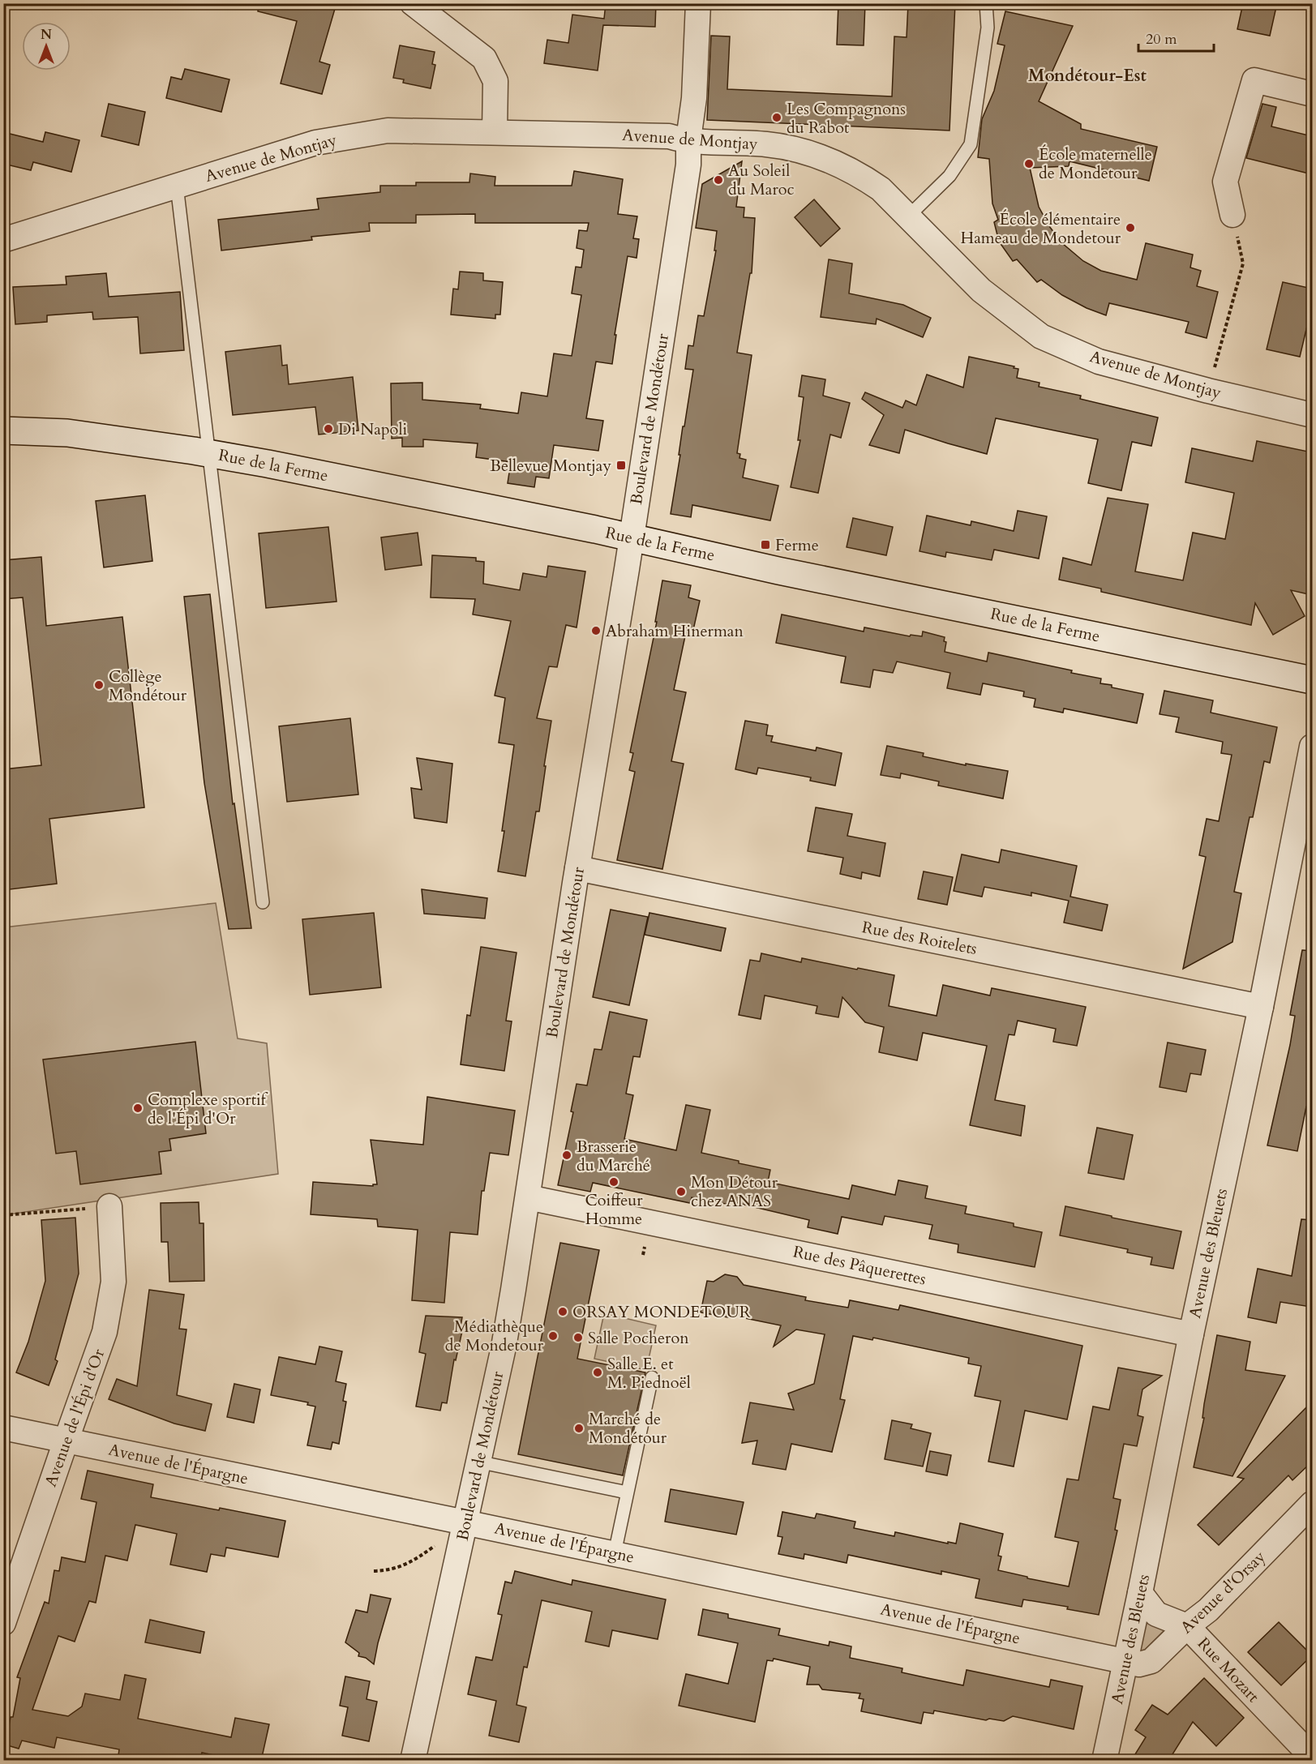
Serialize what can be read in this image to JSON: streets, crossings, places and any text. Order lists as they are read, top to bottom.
{
  "streets": {
    "street": [
      "Avenue de Montjay",
      "Boulevard de Mondétour",
      "Rue de la Ferme",
      "Rue des Roitelets",
      "Avenue des Bleuets",
      "Rue des Pâquerettes",
      "Avenue de l'Épi d'Or",
      "Avenue de l'Épargne",
      "Avenue d'Orsay",
      "Rue Mozart"
    ]
  },
  "crossings": [
    ["Avenue de Montjay", "Boulevard de Mondétour"],
    ["Boulevard de Mondétour", "Rue de la Ferme"],
    ["Boulevard de Mondétour", "Rue des Roitelets"],
    ["Boulevard de Mondétour", "Rue des Pâquerettes"],
    ["Boulevard de Mondétour", "Avenue de l'Épargne"],
    ["Rue des Roitelets", "Avenue des Bleuets"],
    ["Avenue des Bleuets", "Rue des Pâquerettes"],
    ["Avenue des Bleuets", "Avenue de l'Épargne"],
    ["Avenue des Bleuets", "Avenue d'Orsay"],
    ["Avenue des Bleuets", "Rue Mozart"],
    ["Avenue de l'Épi d'Or", "Avenue de l'Épargne"],
    ["Avenue de l'Épargne", "Avenue d'Orsay"],
    ["Avenue d'Orsay", "Rue Mozart"]
  ],
  "districts": ["Mondétour-Est"],
  "places": {
    "other": [
      "Les Compagnons du Rabot",
      "École maternelle de Mondetour",
      "Au Soleil du Maroc",
      "École élémentaire Hameau de Mondetour",
      "Di Napoli",
      "Abraham Hinerman",
      "Collège Mondétour",
      "Complexe sportif de l'Épi d'Or",
      "Brasserie du Marché",
      "Coiffeur Homme",
      "Mon Détour chez ANAS",
      "ORSAY MONDETOUR",
      "Médiathèque de Mondetour",
      "Salle Pocheron",
      "Salle E. et M. Piednoël",
      "Marché de Mondétour"
    ],
    "transit": ["Bellevue Montjay", "Ferme"]
  },
  "scale_bar": "20 m",
  "north": "top"
}
